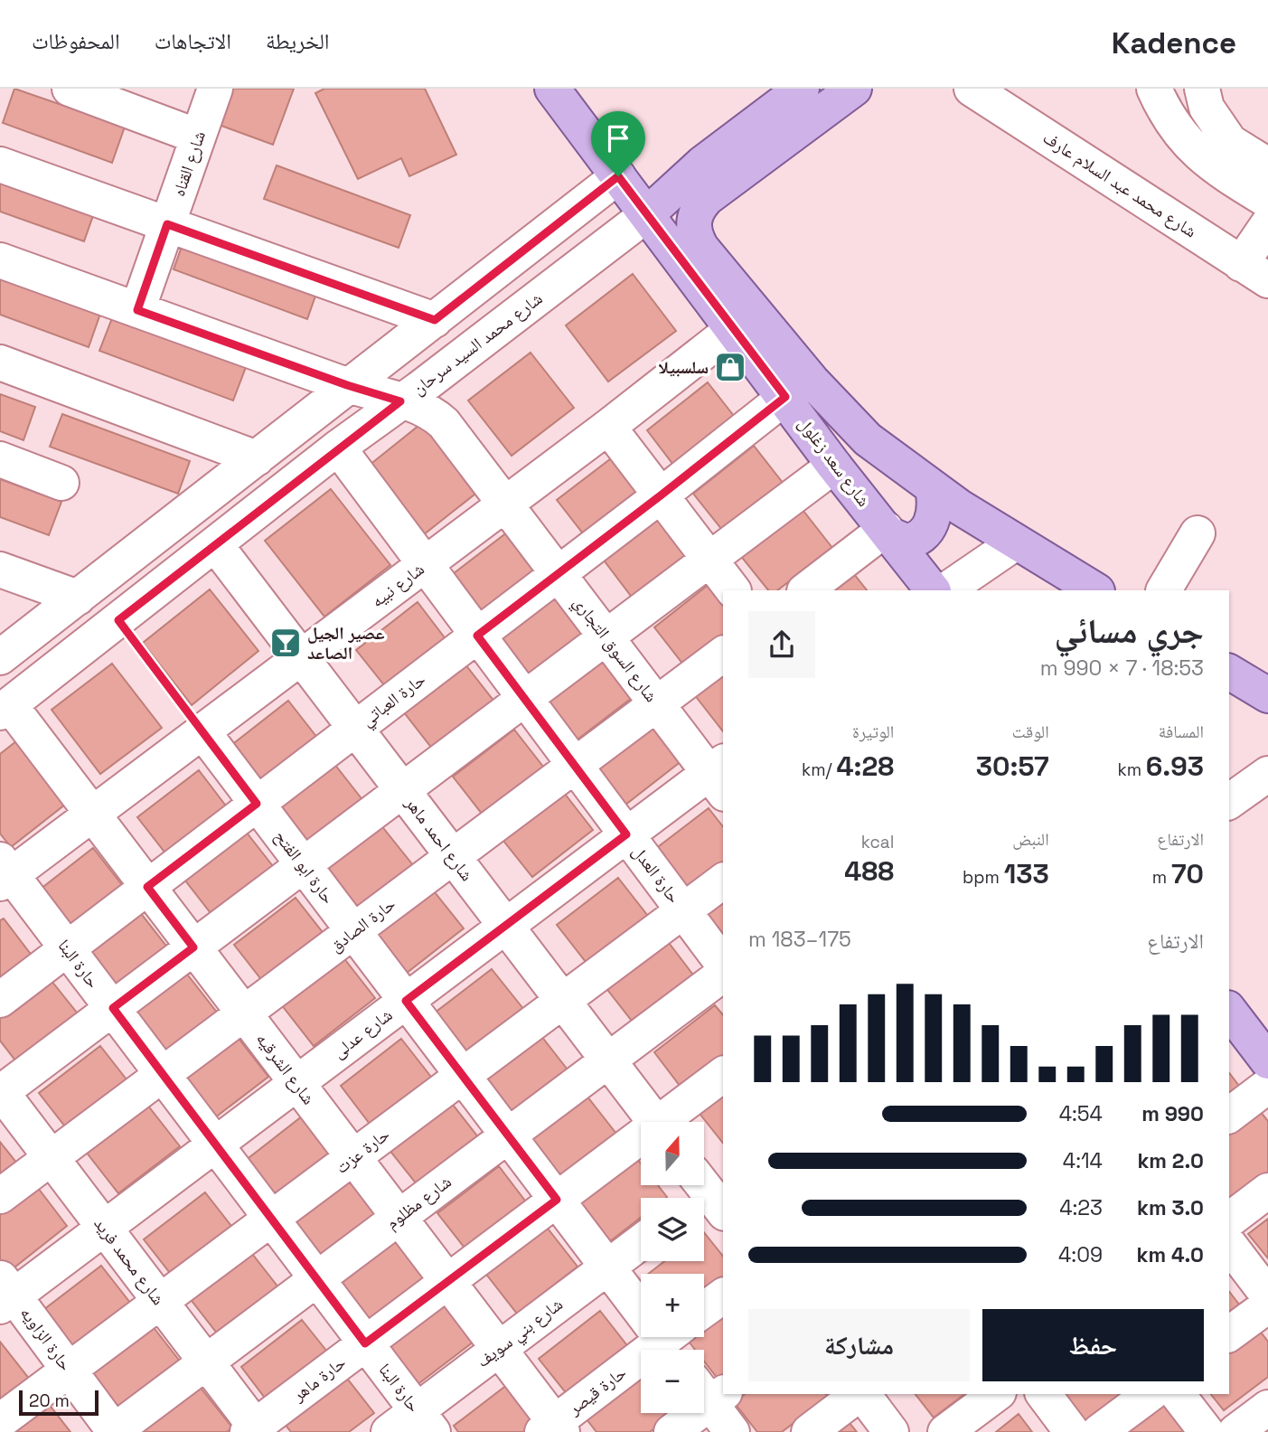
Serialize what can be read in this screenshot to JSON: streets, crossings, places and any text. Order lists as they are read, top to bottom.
{
  "streets": {
    "main road": ["شارع محمد السيد سرحان", "شارع سعد زغلول"],
    "street": [
      "شارع القناه",
      "شارع محمد عبد السلام عارف",
      "شارع نبيه",
      "شارع السوق التجاري",
      "حارة العباتي",
      "شارع احمد ماهر",
      "حارة ابو الفتح",
      "حارة العدل",
      "حارة الصادق",
      "حارة البنا",
      "شارع عدلى",
      "شارع الشرقيه",
      "حارة عزت",
      "شارع مظلوم",
      "شارع محمد فريد",
      "شارع بني سويف",
      "حارة الزاويه",
      "حارة ماهر",
      "حارة قيصر"
    ]
  },
  "crossings": [
    ["شارع القناه", "شارع السوق التجاري"],
    ["شارع محمد السيد سرحان", "شارع سعد زغلول"],
    ["شارع محمد السيد سرحان", "شارع السوق التجاري"],
    ["شارع محمد السيد سرحان", "شارع احمد ماهر"],
    ["شارع محمد السيد سرحان", "حارة العدل"],
    ["شارع محمد السيد سرحان", "شارع الشرقيه"],
    ["شارع سعد زغلول", "شارع نبيه"],
    ["شارع سعد زغلول", "حارة العباتي"],
    ["شارع نبيه", "شارع السوق التجاري"],
    ["شارع نبيه", "شارع احمد ماهر"],
    ["شارع نبيه", "حارة ابو الفتح"],
    ["شارع نبيه", "حارة العدل"],
    ["شارع نبيه", "حارة البنا"],
    ["شارع نبيه", "شارع الشرقيه"],
    ["شارع السوق التجاري", "حارة العباتي"],
    ["شارع السوق التجاري", "حارة الصادق"],
    ["شارع السوق التجاري", "شارع عدلى"],
    ["حارة العباتي", "شارع احمد ماهر"],
    ["حارة العباتي", "حارة ابو الفتح"],
    ["حارة العباتي", "حارة العدل"],
    ["حارة العباتي", "حارة البنا"],
    ["حارة العباتي", "شارع الشرقيه"],
    ["شارع احمد ماهر", "حارة الصادق"],
    ["شارع احمد ماهر", "شارع عدلى"],
    ["شارع احمد ماهر", "حارة عزت"],
    ["شارع احمد ماهر", "شارع مظلوم"],
    ["حارة ابو الفتح", "حارة الصادق"],
    ["حارة ابو الفتح", "شارع عدلى"],
    ["حارة ابو الفتح", "حارة عزت"],
    ["حارة ابو الفتح", "شارع مظلوم"],
    ["حارة ابو الفتح", "شارع بني سويف"],
    ["حارة ابو الفتح", "حارة ماهر"],
    ["حارة العدل", "حارة الصادق"],
    ["حارة العدل", "شارع عدلى"],
    ["حارة العدل", "حارة عزت"],
    ["حارة الصادق", "حارة البنا"],
    ["حارة الصادق", "شارع الشرقيه"],
    ["حارة الصادق", "شارع محمد فريد"],
    ["حارة البنا", "شارع عدلى"],
    ["حارة البنا", "حارة عزت"],
    ["حارة البنا", "شارع مظلوم"],
    ["حارة البنا", "شارع بني سويف"],
    ["حارة البنا", "حارة ماهر"],
    ["شارع عدلى", "شارع الشرقيه"],
    ["شارع عدلى", "شارع محمد فريد"],
    ["شارع عدلى", "حارة الزاويه"],
    ["شارع الشرقيه", "حارة عزت"],
    ["شارع الشرقيه", "شارع مظلوم"],
    ["شارع الشرقيه", "شارع بني سويف"],
    ["شارع الشرقيه", "حارة ماهر"],
    ["شارع الشرقيه", "حارة قيصر"],
    ["حارة عزت", "شارع محمد فريد"],
    ["حارة عزت", "حارة الزاويه"],
    ["شارع مظلوم", "شارع محمد فريد"],
    ["شارع مظلوم", "حارة الزاويه"],
    ["شارع محمد فريد", "حارة ماهر"]
  ],
  "places": {
    "shop": ["سلسبيلا"],
    "bar": ["عصير الجيل الصاعد"]
  },
  "scale_bar": "20 m",
  "north": "top",
  "page": {
    "header": "Kadence",
    "nav": ["الخريطة", "الاتجاهات", "المحفوظات"],
    "heading": ["جري مسائي", "18:53 · 7 × 990 m"],
    "stats": [
      ["المسافة", "6.93 km"],
      ["الوقت", "30:57"],
      ["الوتيرة", "4:28 /km"],
      ["الارتفاع", "70 m"],
      ["النبض", "133 bpm"],
      ["kcal", "488"]
    ],
    "chart": ["الارتفاع", "175–183 m"],
    "list": [
      {
        "name": "990 m",
        "note": "4:54"
      },
      {
        "name": "2.0 km",
        "note": "4:14"
      },
      {
        "name": "3.0 km",
        "note": "4:23"
      },
      {
        "name": "4.0 km",
        "note": "4:09"
      }
    ],
    "map_buttons": ["+", "−"],
    "buttons": ["حفظ", "مشاركة"],
    "scale": "20 m"
  }
}
